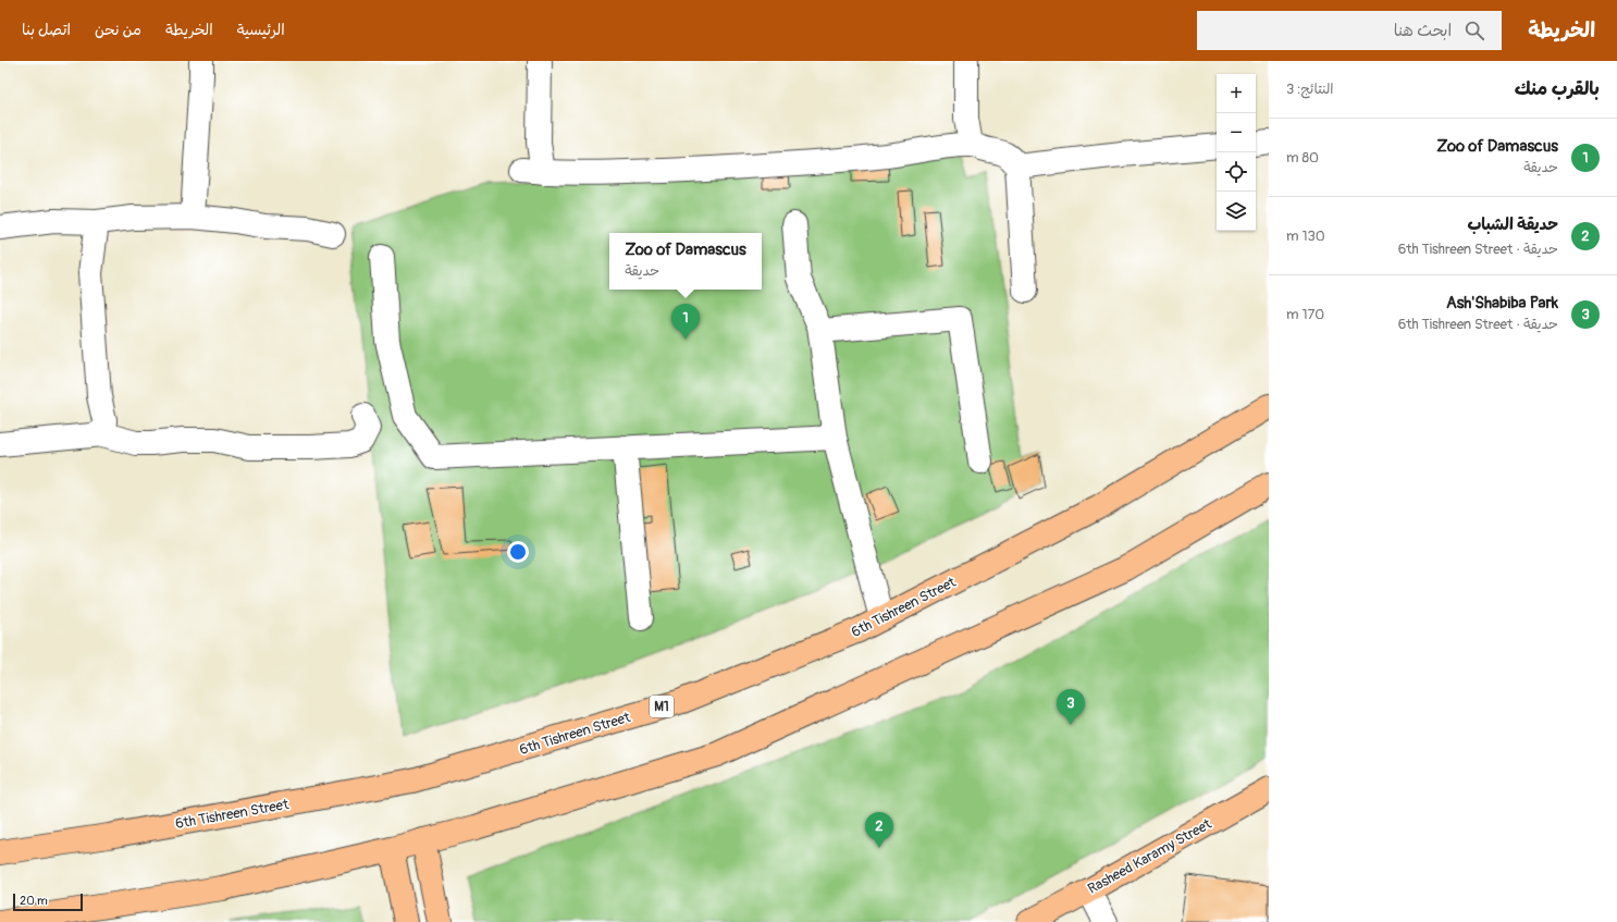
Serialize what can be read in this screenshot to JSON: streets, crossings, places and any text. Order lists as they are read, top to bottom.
{
  "streets": {
    "main road": ["6th Tishreen Street", "M1", "Rasheed Karamy Street"]
  },
  "scale_bar": "20 m",
  "page": {
    "header": "الخريطة",
    "search": "ابحث هنا",
    "nav": [
      "الرئيسية",
      "الخريطة",
      "من نحن",
      "اتصل بنا"
    ],
    "heading": ["بالقرب منك", "النتائج: 3"],
    "map_buttons": ["+", "−"],
    "list": [
      {
        "mark": "1",
        "name": "Zoo of Damascus",
        "note": "حديقة",
        "value": "80 m"
      },
      {
        "mark": "2",
        "name": "حديقة الشباب",
        "note": "حديقة · 6th Tishreen Street",
        "value": "130 m"
      },
      {
        "mark": "3",
        "name": "Ash'Shabiba Park",
        "note": "حديقة · 6th Tishreen Street",
        "value": "170 m"
      }
    ],
    "popup": ["Zoo of Damascus", "حديقة"],
    "pins": ["1", "3", "2"],
    "scale": "20 m"
  }
}
